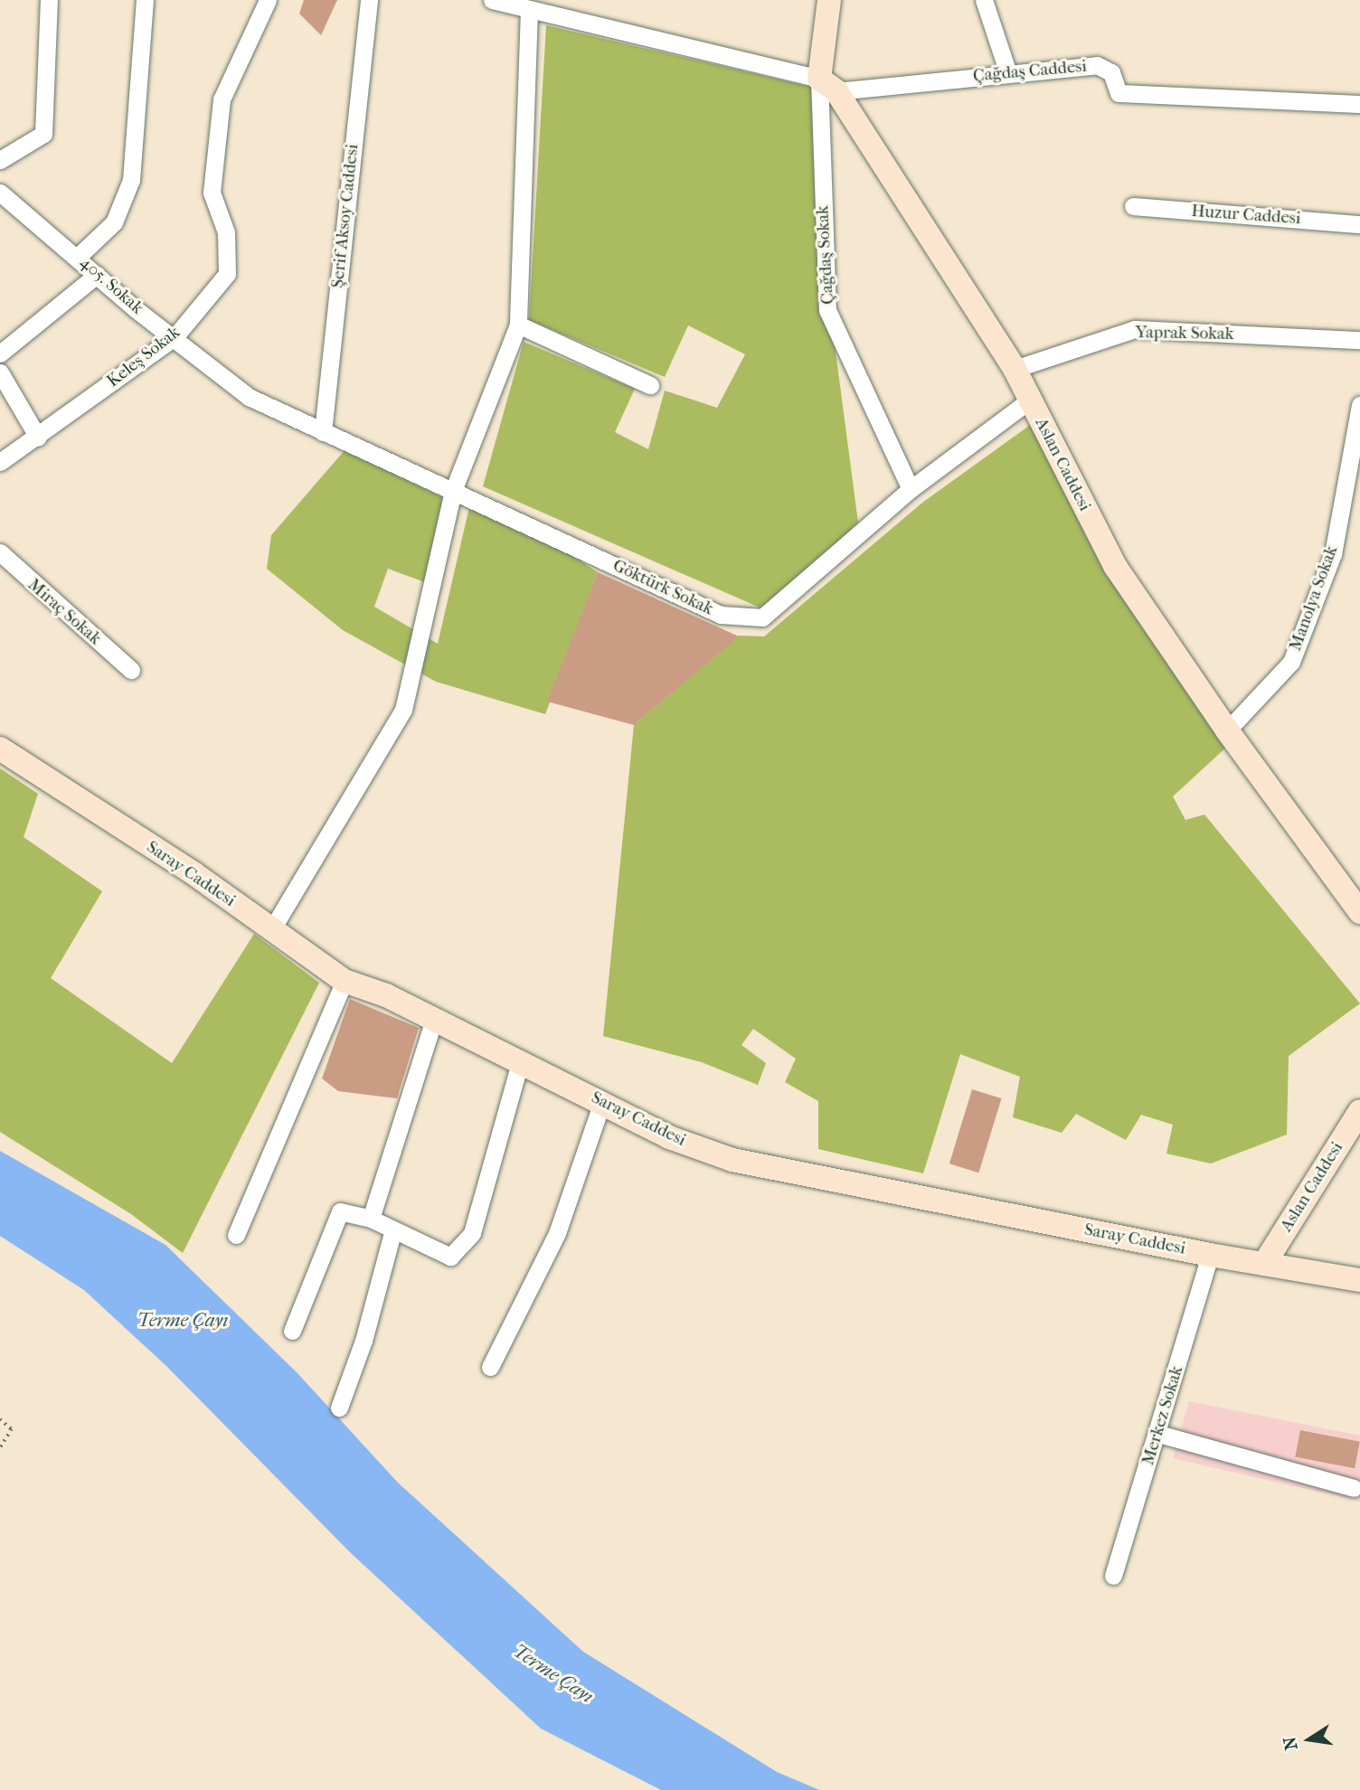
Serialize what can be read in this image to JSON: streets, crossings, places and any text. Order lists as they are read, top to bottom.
{
  "streets": {
    "main road": ["Aslan Caddesi", "Saray Caddesi"],
    "street": [
      "Çağdaş Caddesi",
      "Huzur Caddesi",
      "Şerif Aksoy Caddesi",
      "Çağdaş Sokak",
      "405. Sokak",
      "Yaprak Sokak",
      "Keleş Sokak",
      "Göktürk Sokak",
      "Manolya Sokak",
      "Miraç Sokak",
      "Merkez Sokak"
    ]
  },
  "crossings": [
    ["Çağdaş Caddesi", "Çağdaş Sokak"],
    ["Çağdaş Caddesi", "Aslan Caddesi"],
    ["Şerif Aksoy Caddesi", "405. Sokak"],
    ["Şerif Aksoy Caddesi", "Göktürk Sokak"],
    ["Çağdaş Sokak", "Aslan Caddesi"],
    ["Çağdaş Sokak", "Göktürk Sokak"],
    ["405. Sokak", "Keleş Sokak"],
    ["405. Sokak", "Göktürk Sokak"],
    ["Yaprak Sokak", "Aslan Caddesi"],
    ["Aslan Caddesi", "Göktürk Sokak"],
    ["Aslan Caddesi", "Manolya Sokak"],
    ["Aslan Caddesi", "Saray Caddesi"],
    ["Saray Caddesi", "Merkez Sokak"]
  ],
  "water": ["Terme Çayı"],
  "north": "left"
}
